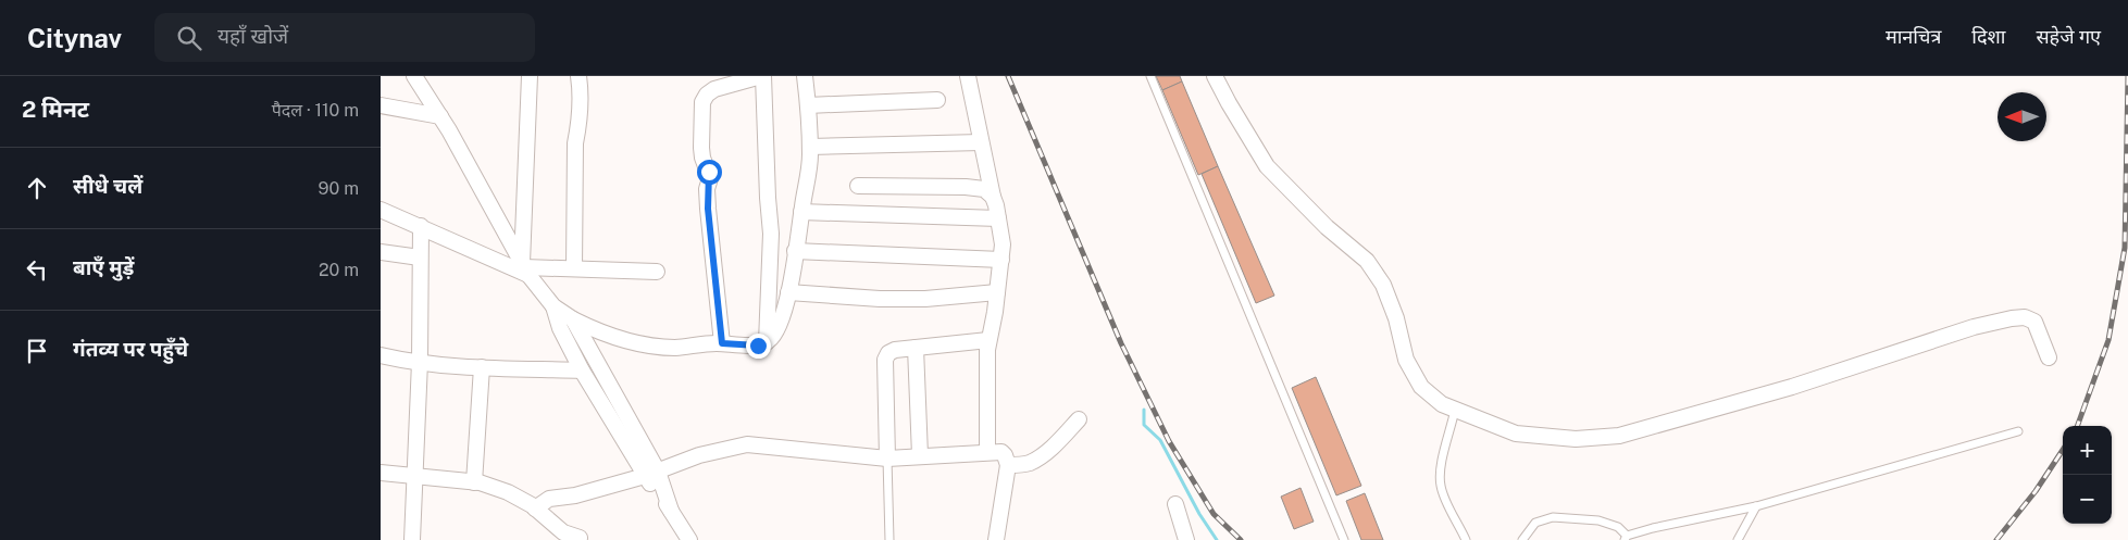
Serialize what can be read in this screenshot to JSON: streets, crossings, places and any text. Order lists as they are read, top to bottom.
{
  "north": "left",
  "page": {
    "header": "Citynav",
    "search": "यहाँ खोजें",
    "nav": ["मानचित्र", "दिशा", "सहेजे गए"],
    "heading": ["2 मिनट", "पैदल · 110 m"],
    "list": [
      ["सीधे चलें", "90 m"],
      ["बाएँ मुड़ें", "20 m"],
      "गंतव्य पर पहुँचे"
    ],
    "map_buttons": ["+", "−"]
  }
}
